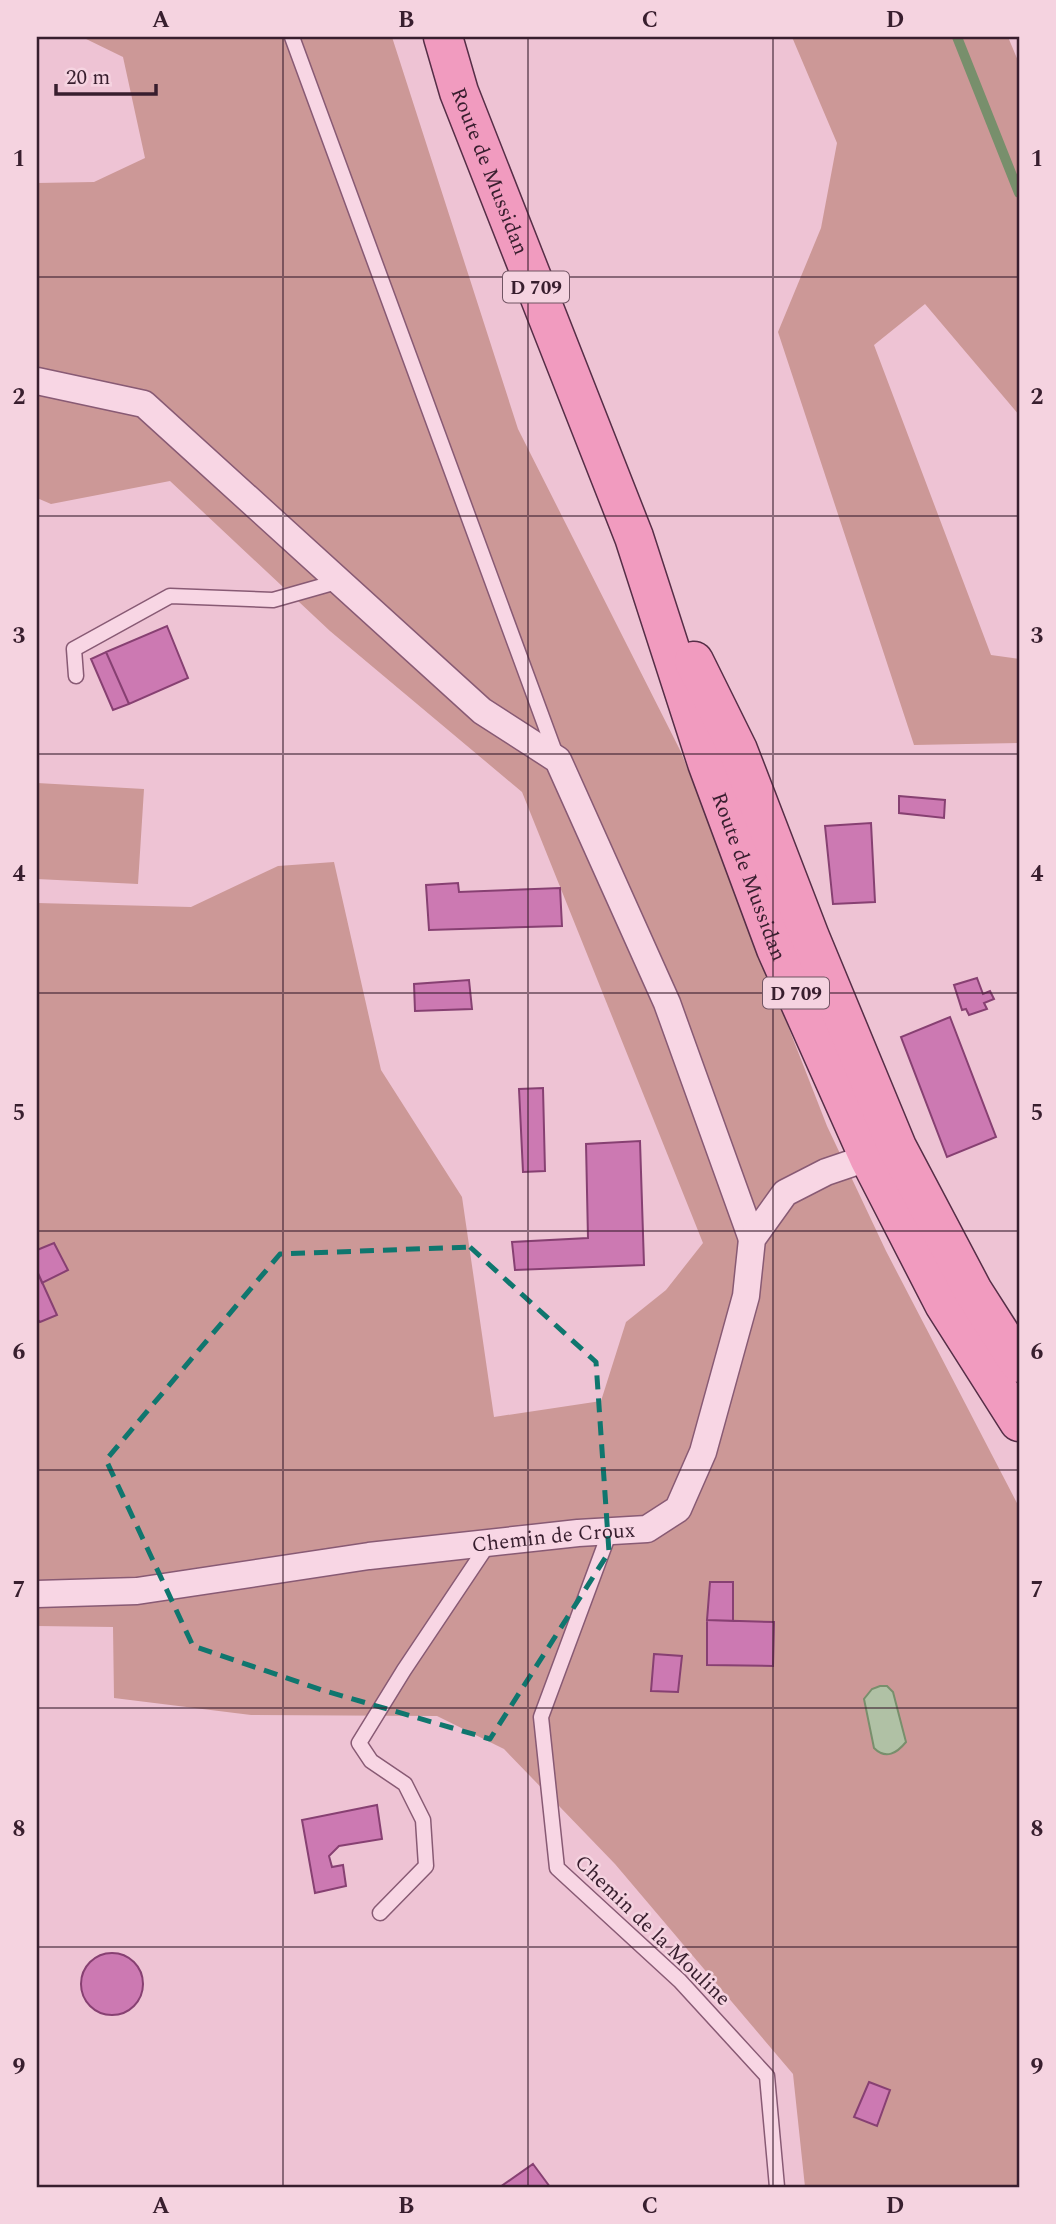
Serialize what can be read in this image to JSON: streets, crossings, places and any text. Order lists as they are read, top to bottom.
{
  "streets": {
    "main road": ["Route de Mussidan", "D 709"],
    "street": ["Chemin de Croux"],
    "lane": ["Chemin de la Mouline"]
  },
  "crossings": [
    ["Route de Mussidan", "Chemin de Croux"],
    ["Chemin de Croux", "Chemin de la Mouline"]
  ],
  "scale_bar": "20 m",
  "grid": {
    "columns": [
      "A",
      "B",
      "C",
      "D"
    ],
    "rows": [
      "1",
      "2",
      "3",
      "4",
      "5",
      "6",
      "7",
      "8",
      "9"
    ]
  }
}
